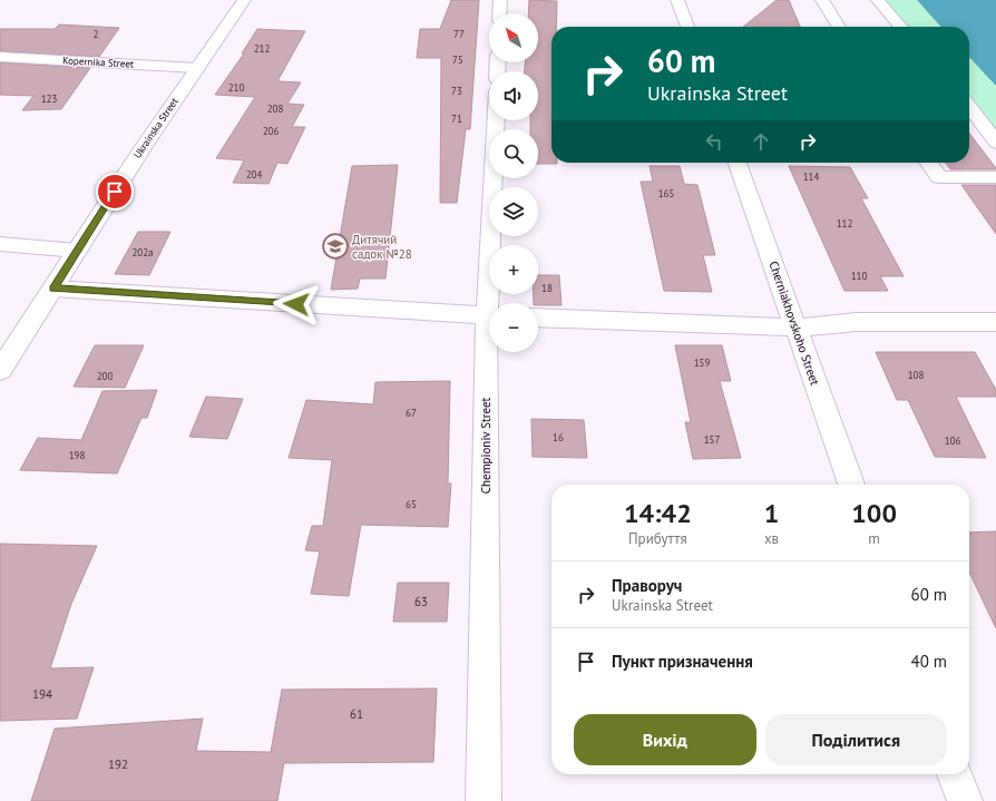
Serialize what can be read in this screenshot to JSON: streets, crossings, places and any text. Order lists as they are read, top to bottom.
{
  "streets": {
    "street": [
      "Kopernika Street",
      "Ukrainska Street",
      "Cherniakhovskoho Street",
      "Chempioniv Street"
    ]
  },
  "crossings": [
    ["Kopernika Street", "Ukrainska Street"]
  ],
  "places": {
    "school or university": ["Дитячий садок №28"]
  },
  "house_numbers": [
    "2",
    "77",
    "212",
    "75",
    "210",
    "73",
    "123",
    "208",
    "71",
    "206",
    "204",
    "114",
    "165",
    "112",
    "202а",
    "110",
    "18",
    "159",
    "108",
    "200",
    "67",
    "16",
    "157",
    "106",
    "198",
    "65",
    "63",
    "194",
    "61",
    "192"
  ],
  "north": "top left",
  "page": {
    "map_buttons": ["+", "−"],
    "turn": ["60 m", "Ukrainska Street"],
    "eta": [
      "14:42",
      "Прибуття",
      "1",
      "хв",
      "100",
      "m"
    ],
    "list": [
      {
        "name": "Праворуч",
        "note": "Ukrainska Street",
        "value": "60 m"
      },
      {
        "name": "Пункт призначення",
        "value": "40 m"
      }
    ],
    "buttons": ["Вихід", "Поділитися"]
  }
}
